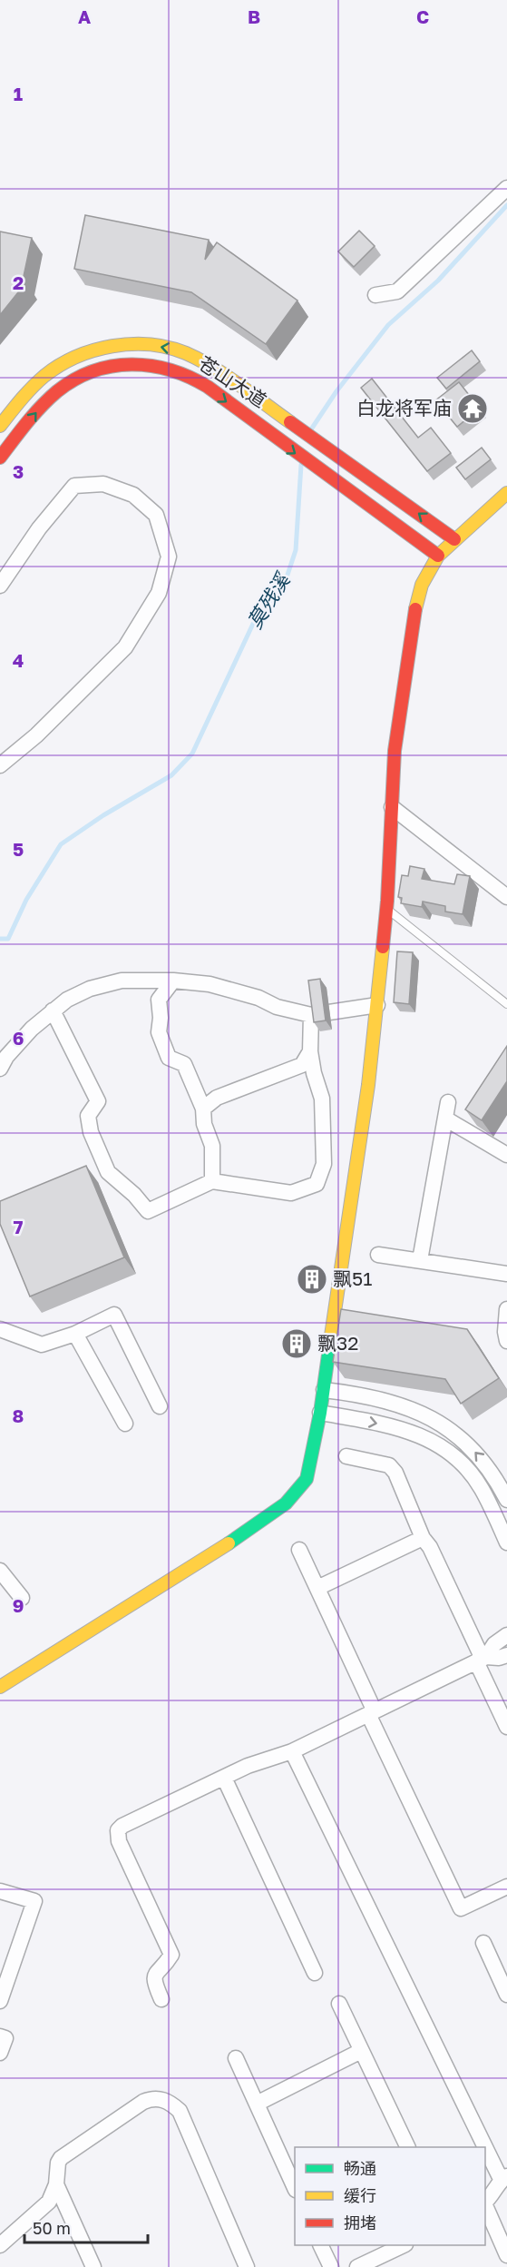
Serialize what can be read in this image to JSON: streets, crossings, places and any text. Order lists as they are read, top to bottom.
{
  "streets": {
    "street": ["苍山大道"]
  },
  "water": ["莫残溪"],
  "places": {
    "temple": ["白龙将军庙"],
    "building": ["飘51", "飘32"]
  },
  "legend": ["畅通", "缓行", "拥堵"],
  "scale_bar": "50 m",
  "grid": {
    "columns": ["A", "B", "C"],
    "rows": [
      "1",
      "2",
      "3",
      "4",
      "5",
      "6",
      "7",
      "8",
      "9"
    ]
  }
}
